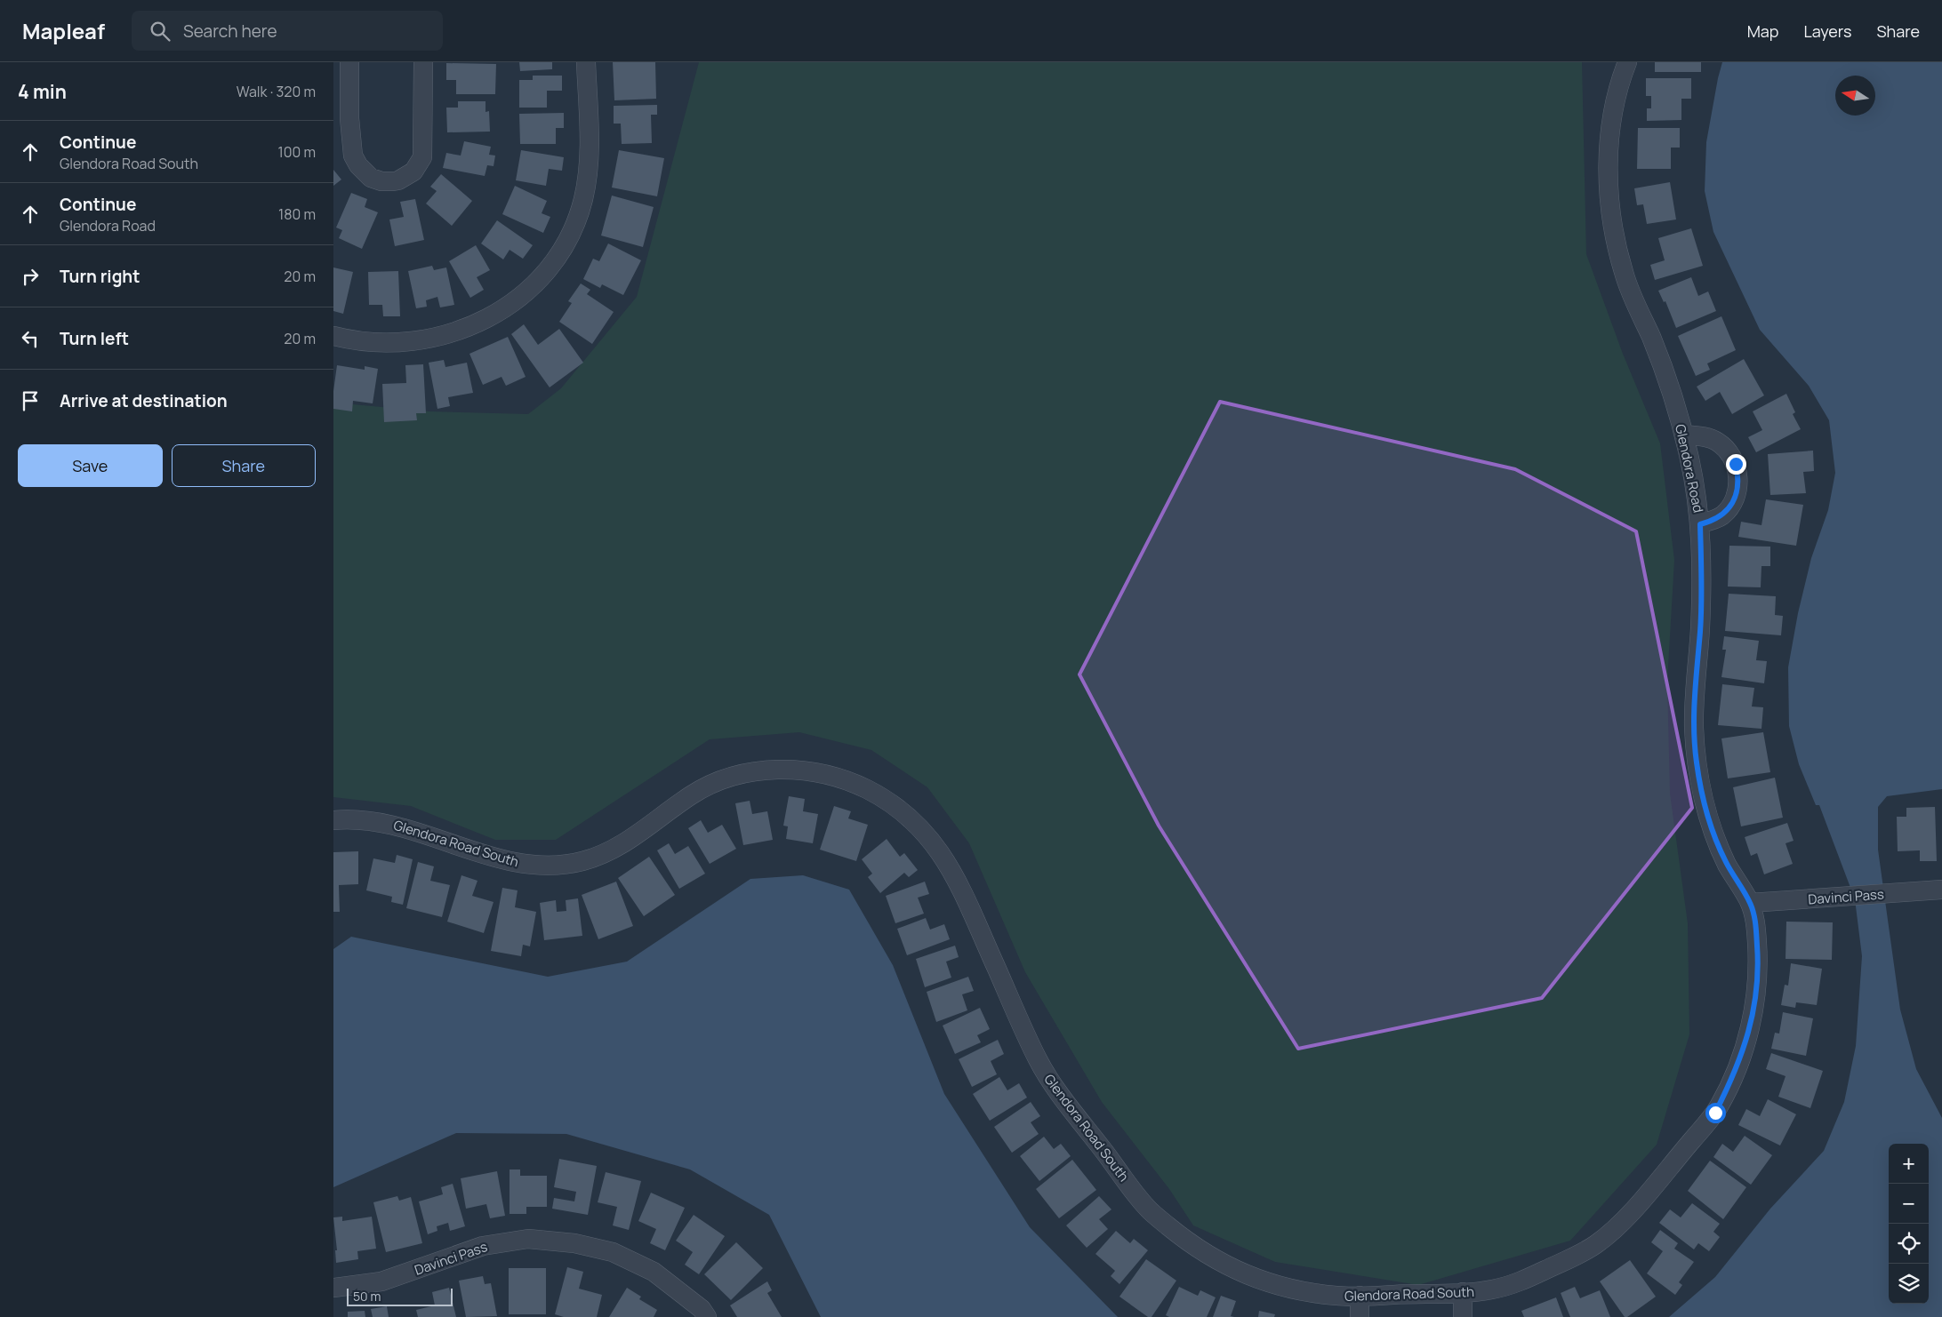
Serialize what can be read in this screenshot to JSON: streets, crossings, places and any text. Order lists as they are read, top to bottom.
{
  "streets": {
    "street": ["Glendora Road", "Glendora Road South", "Davinci Pass"]
  },
  "crossings": [
    ["Glendora Road", "Glendora Road South"],
    ["Glendora Road", "Davinci Pass"],
    ["Glendora Road South", "Davinci Pass"]
  ],
  "scale_bar": "50 m",
  "north": "left",
  "page": {
    "header": "Mapleaf",
    "search": "Search here",
    "nav": ["Map", "Layers", "Share"],
    "heading": ["4 min", "Walk · 320 m"],
    "list": [
      ["Continue", "Glendora Road South", "100 m"],
      ["Continue", "Glendora Road", "180 m"],
      ["Turn right", "20 m"],
      ["Turn left", "20 m"],
      "Arrive at destination"
    ],
    "buttons": ["Save", "Share"],
    "map_buttons": ["+", "−"],
    "scale": "50 m"
  }
}
